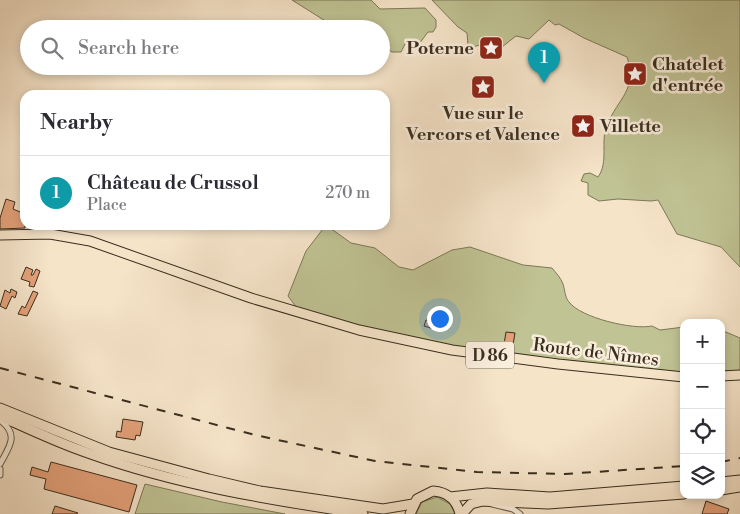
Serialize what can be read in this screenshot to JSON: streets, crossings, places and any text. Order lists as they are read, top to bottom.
{
  "streets": {
    "main road": ["Route de Nîmes", "D 86"]
  },
  "places": {
    "place": [
      "Poterne",
      "Chatelet d'entrée",
      "Vue sur le Vercors et Valence",
      "Villette"
    ]
  },
  "page": {
    "search": "Search here",
    "pins": "1",
    "heading": "Nearby",
    "list": [
      {
        "mark": "1",
        "name": "Château de Crussol",
        "note": "Place",
        "value": "270 m"
      }
    ],
    "map_buttons": ["+", "−"]
  }
}
